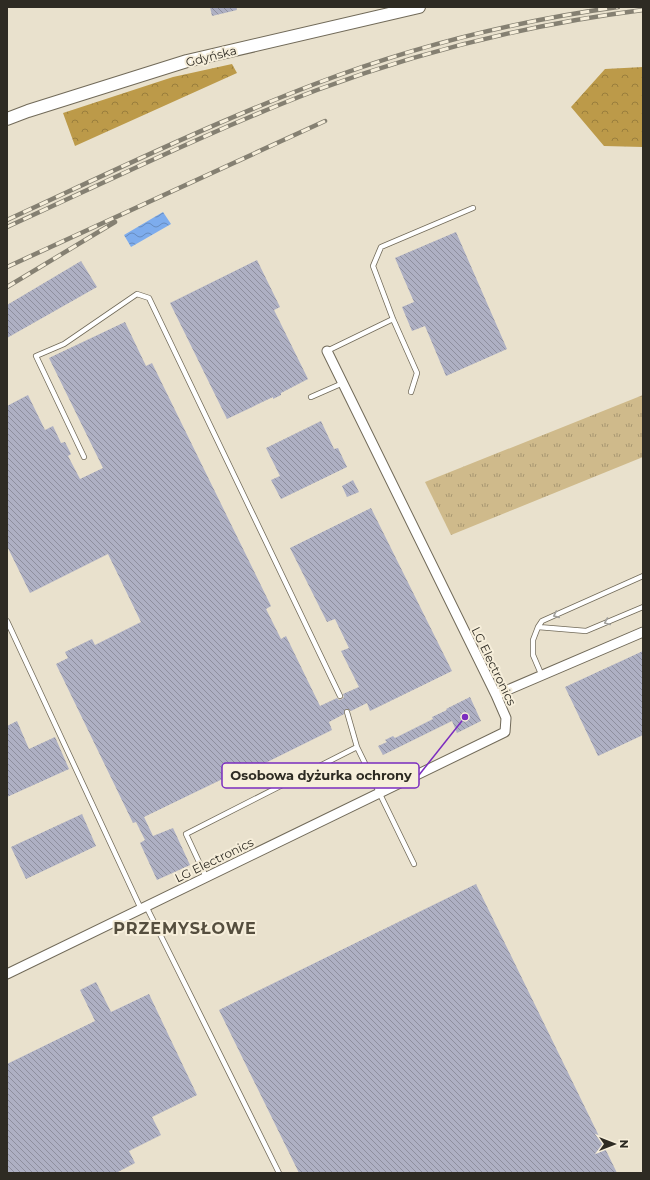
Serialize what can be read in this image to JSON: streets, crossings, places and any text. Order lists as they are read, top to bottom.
{
  "streets": {
    "main road": ["Gdyńska"],
    "street": ["LG Electronics"]
  },
  "districts": ["PRZEMYSŁOWE"],
  "places": ["Osobowa dyżurka ochrony"],
  "north": "right"
}
